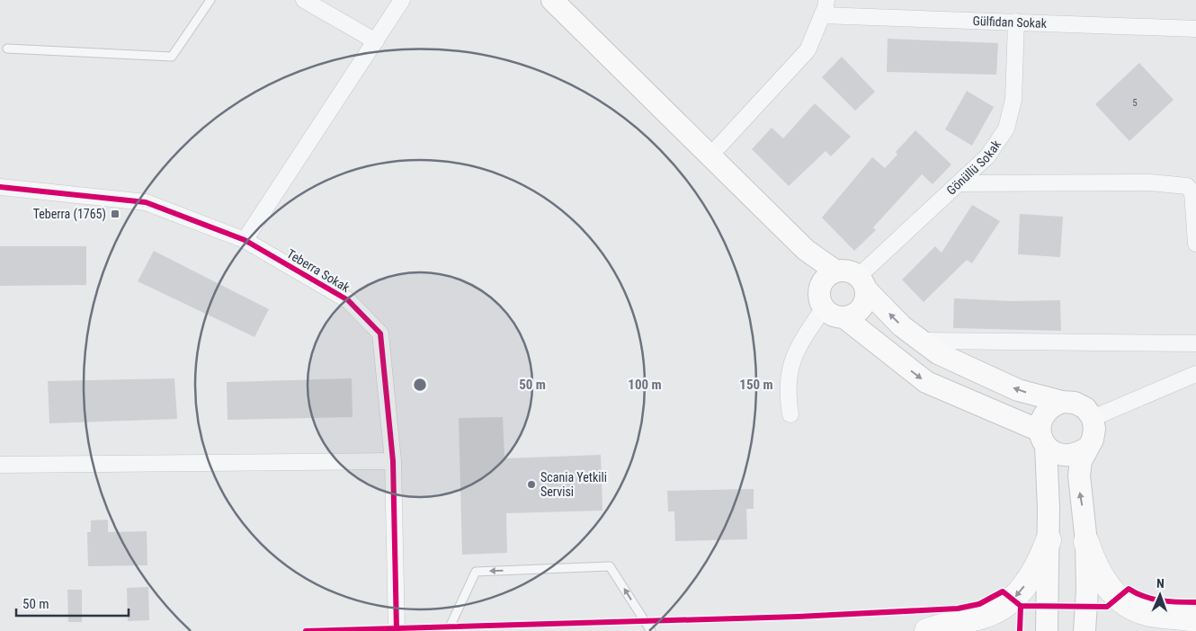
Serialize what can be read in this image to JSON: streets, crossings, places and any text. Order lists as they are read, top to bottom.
{
  "streets": {
    "street": ["Gülfidan Sokak", "Gönüllü Sokak", "Teberra Sokak"]
  },
  "crossings": [
    ["Gülfidan Sokak", "Gönüllü Sokak"]
  ],
  "places": {
    "transit": ["Teberra (1765)"],
    "other": ["Scania Yetkili Servisi"]
  },
  "house_numbers": ["5"],
  "scale_bar": "50 m",
  "north": "top",
  "rings": ["50 m", "100 m", "150 m"]
}
